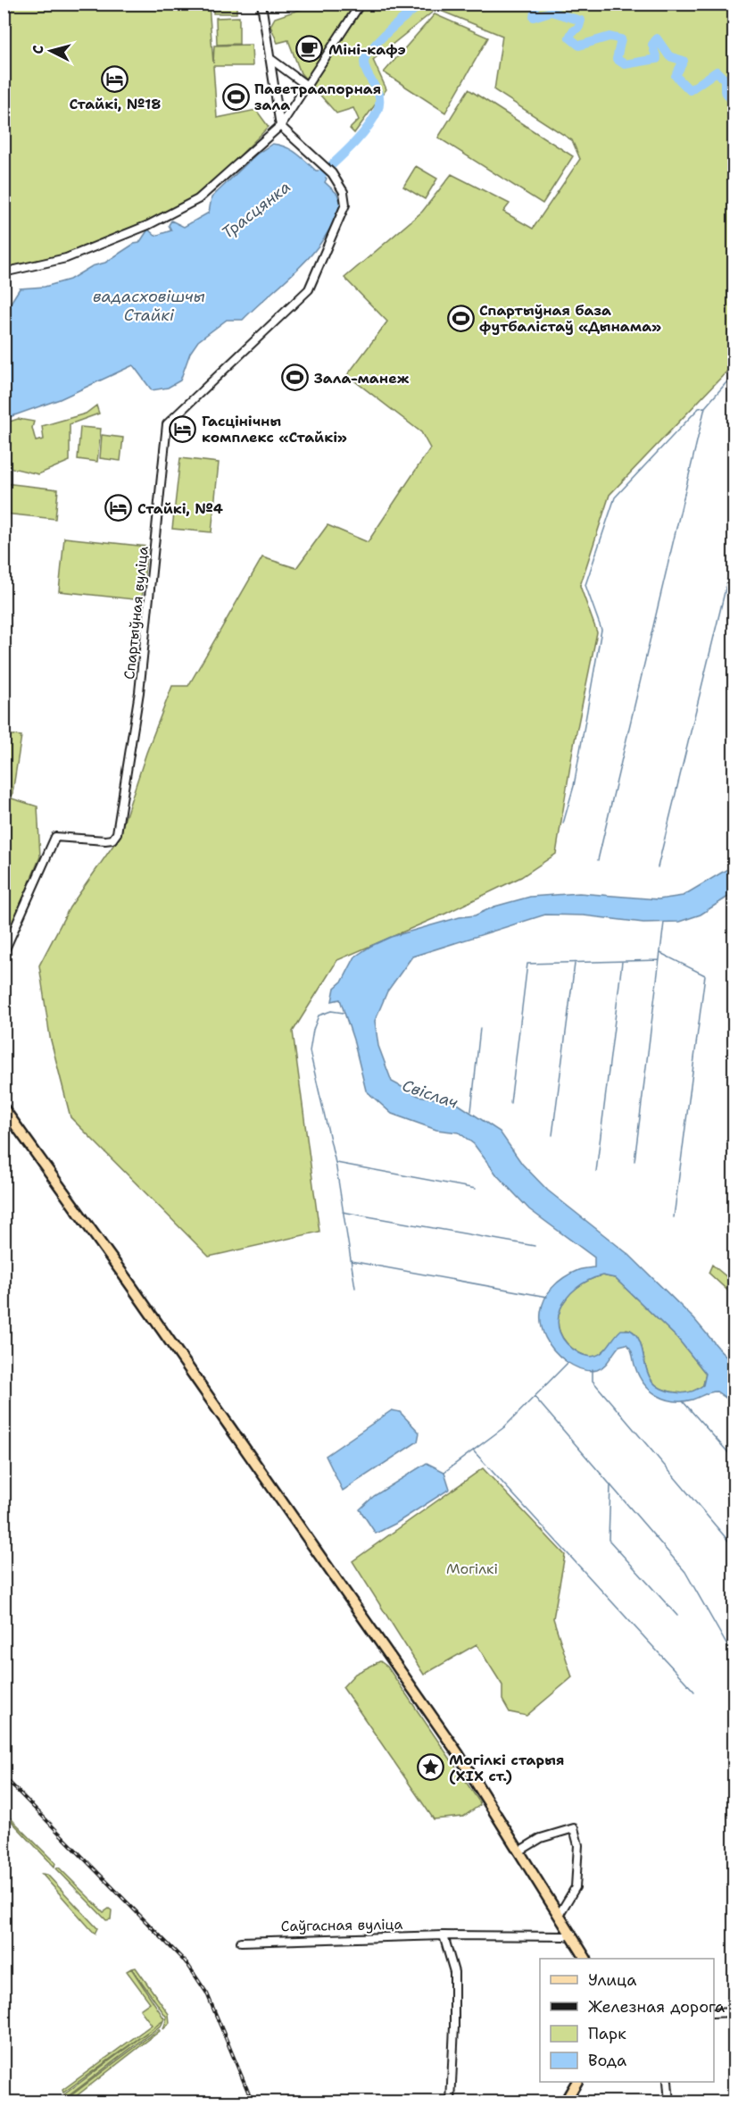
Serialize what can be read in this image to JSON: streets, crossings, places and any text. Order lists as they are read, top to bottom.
{
  "streets": {
    "street": ["Спартыўная вуліца", "Саўгасная вуліца"]
  },
  "water": ["Трасцянка", "вадасховішчы Стайкі", "Свіслач"],
  "parks": ["Могілкі"],
  "places": {
    "cafe": ["Міні-кафэ"],
    "hotel": ["Стайкі, №18", "Гасцінічны комплекс «Стайкі»", "Стайкі, №4"],
    "sports": ["Паветраапорная зала", "Спартыўная база футбалістаў «Дынама»", "Зала-манеж"],
    "place": ["Могілкі старыя (XIX ст.)"]
  },
  "legend": [
    "Улица",
    "Железная дорога",
    "Парк",
    "Вода"
  ],
  "north": "left"
}
